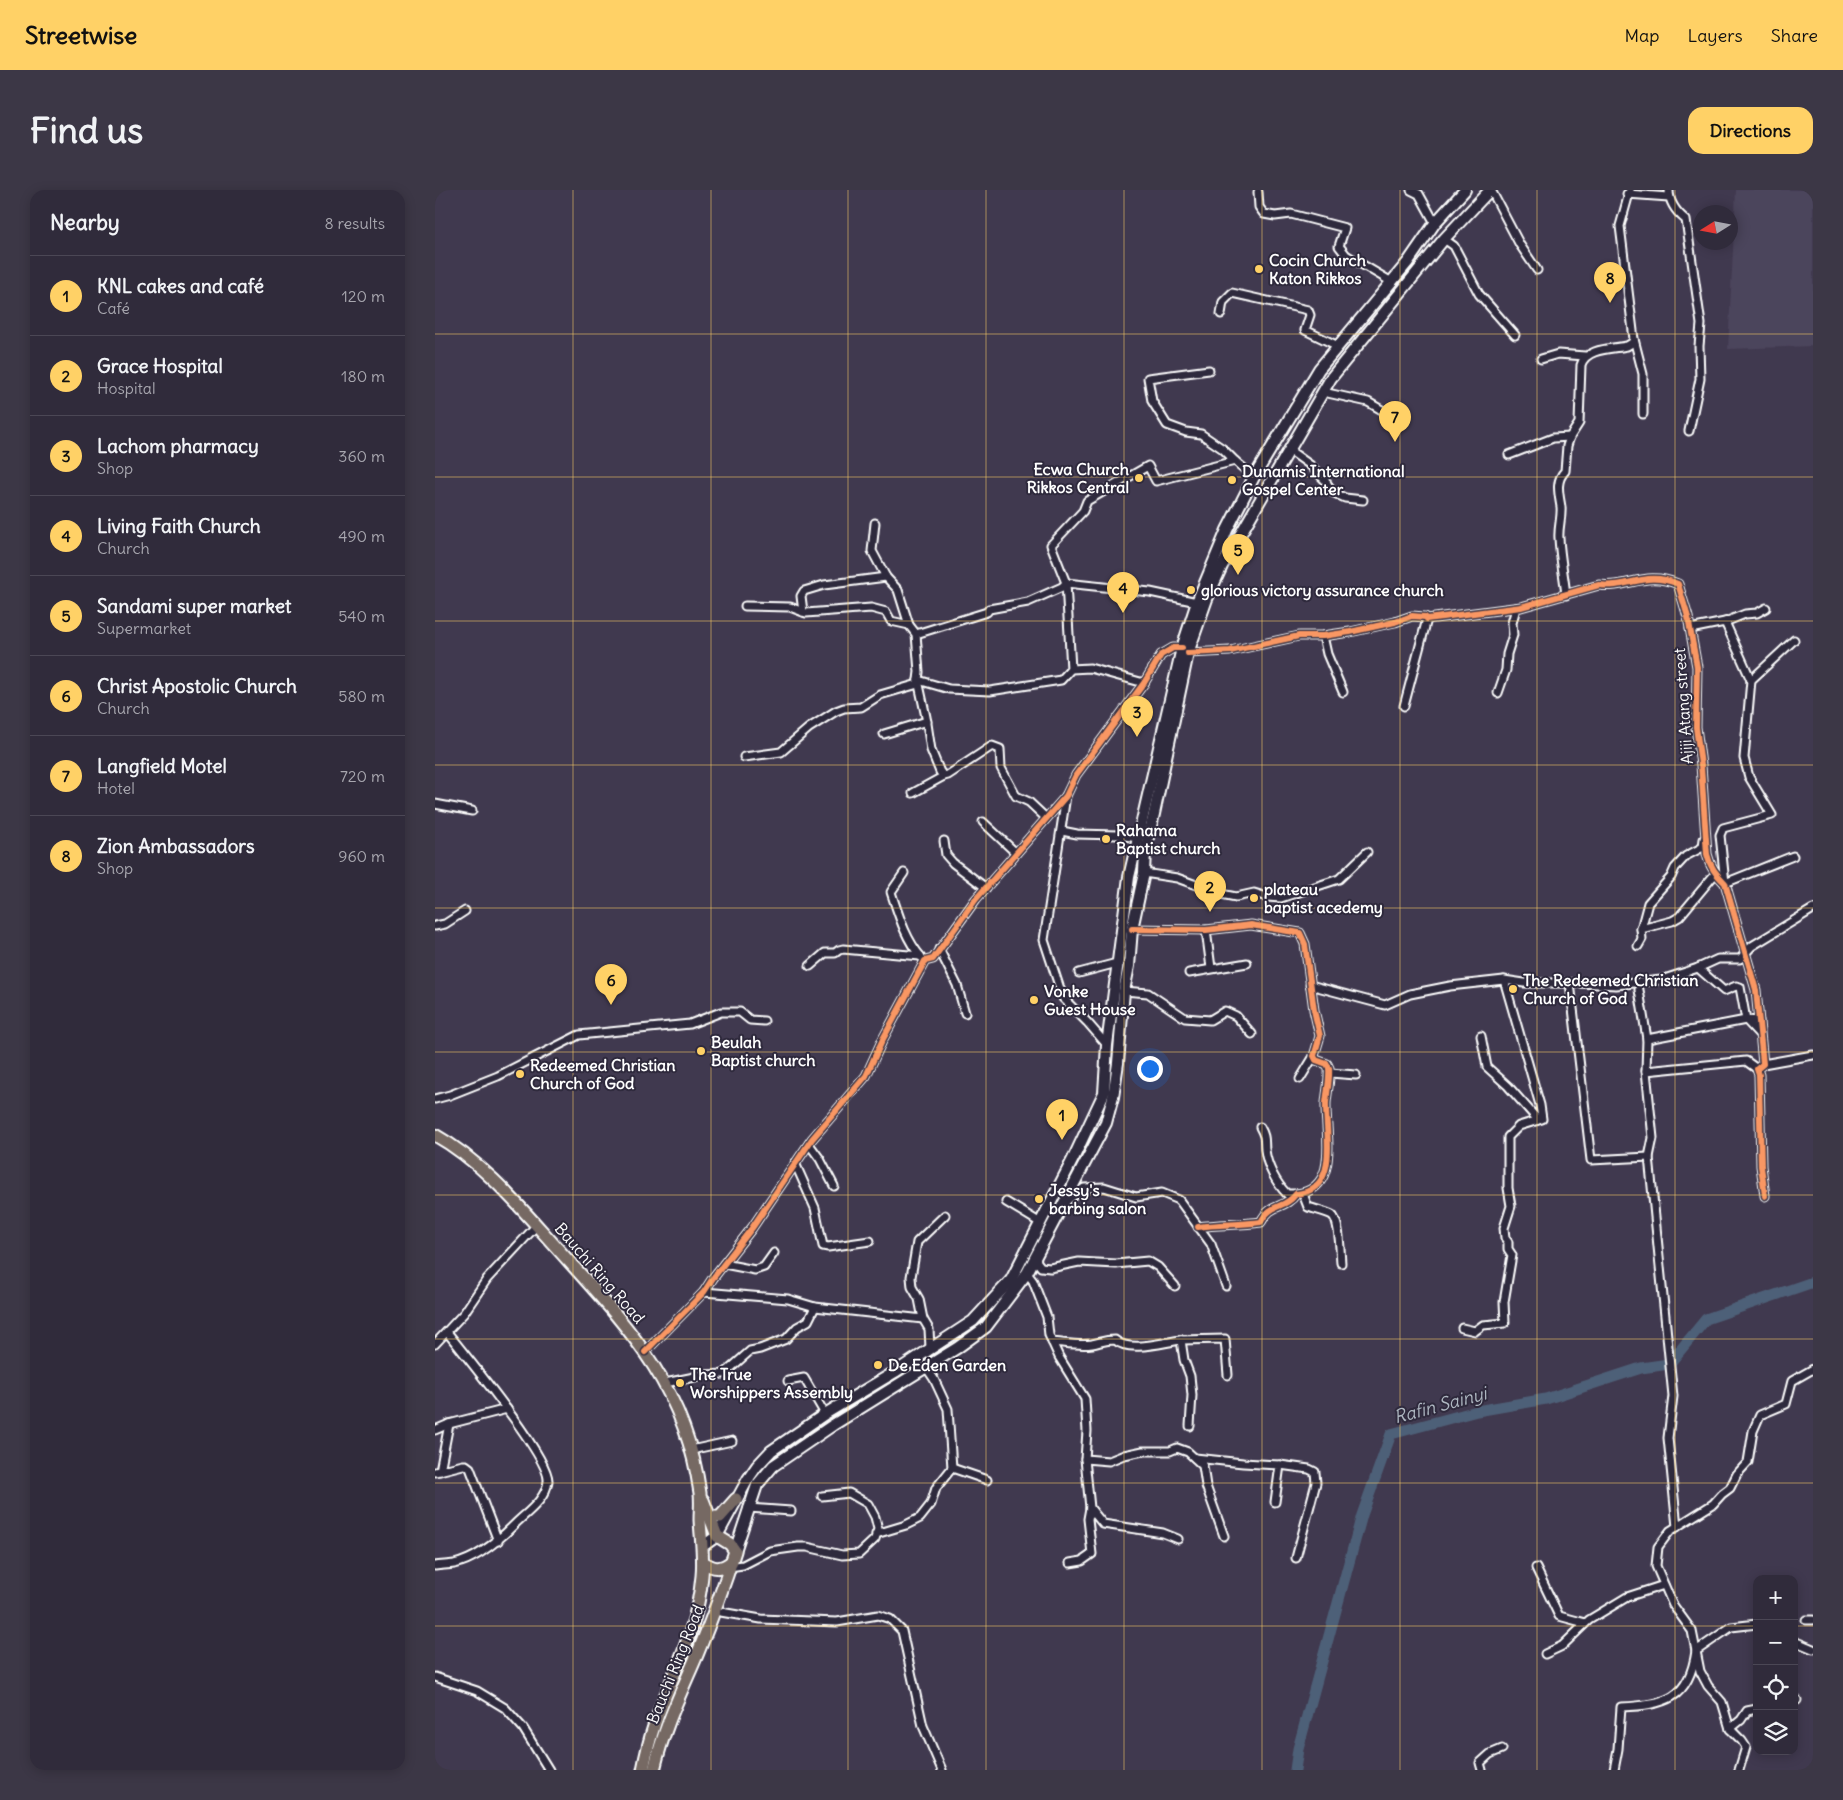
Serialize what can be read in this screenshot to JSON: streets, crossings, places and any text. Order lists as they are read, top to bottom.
{
  "streets": {
    "main road": ["Bauchi Ring Road"],
    "street": ["Ajiji Atang street"]
  },
  "water": ["Rafin Sainyi"],
  "places": [
    "Cocin Church Katon Rikkos",
    "Ecwa Church Rikkos Central",
    "Dunamis International Gospel Center",
    "glorious victory assurance church",
    "Rahama Baptist church",
    "plateau baptist acedemy",
    "The Redeemed Christian Church of God",
    "Vonke Guest House",
    "Beulah Baptist church",
    "Redeemed Christian Church of God",
    "Jessy's barbing salon",
    "De Eden Garden",
    "The True Worshippers Assembly"
  ],
  "north": "left",
  "page": {
    "header": "Streetwise",
    "nav": ["Map", "Layers", "Share"],
    "buttons": "Directions",
    "title": "Find us",
    "heading": ["Nearby", "8 results"],
    "list": [
      {
        "mark": "1",
        "name": "KNL cakes and café",
        "note": "Café",
        "value": "120 m"
      },
      {
        "mark": "2",
        "name": "Grace Hospital",
        "note": "Hospital",
        "value": "180 m"
      },
      {
        "mark": "3",
        "name": "Lachom pharmacy",
        "note": "Shop",
        "value": "360 m"
      },
      {
        "mark": "4",
        "name": "Living Faith Church",
        "note": "Church",
        "value": "490 m"
      },
      {
        "mark": "5",
        "name": "Sandami super market",
        "note": "Supermarket",
        "value": "540 m"
      },
      {
        "mark": "6",
        "name": "Christ Apostolic Church",
        "note": "Church",
        "value": "580 m"
      },
      {
        "mark": "7",
        "name": "Langfield Motel",
        "note": "Hotel",
        "value": "720 m"
      },
      {
        "mark": "8",
        "name": "Zion Ambassadors",
        "note": "Shop",
        "value": "960 m"
      }
    ],
    "pins": [
      "8",
      "7",
      "5",
      "4",
      "3",
      "2",
      "6",
      "1"
    ],
    "map_buttons": ["+", "−"]
  }
}
